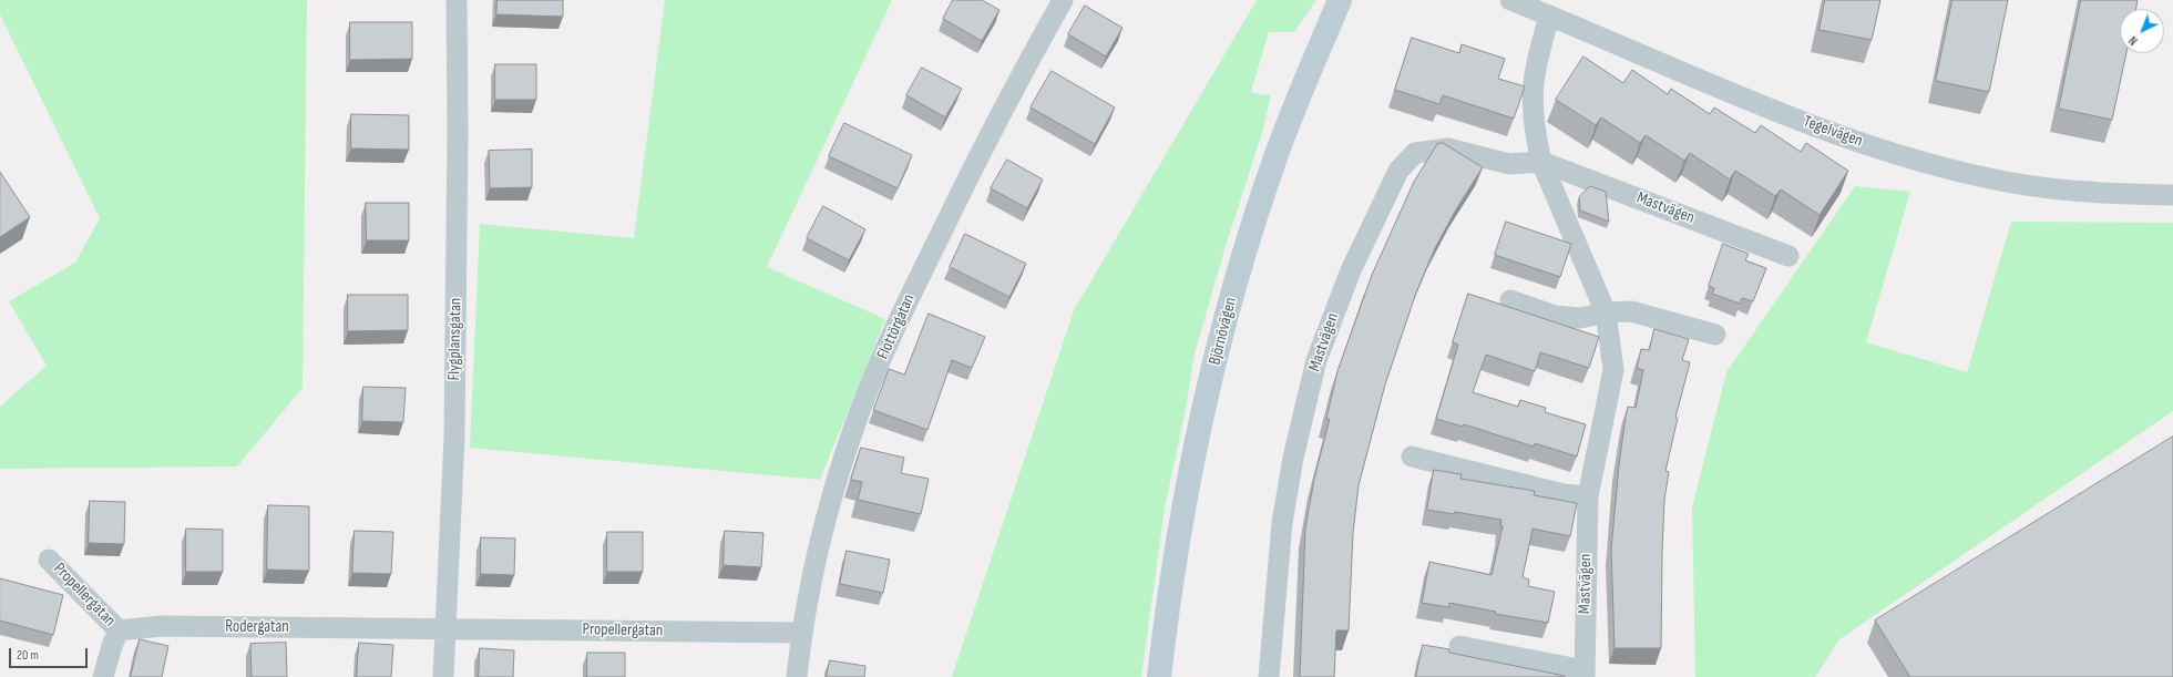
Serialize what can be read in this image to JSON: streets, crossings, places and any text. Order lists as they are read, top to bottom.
{
  "streets": {
    "main road": ["Björnövägen"],
    "street": [
      "Tegelvägen",
      "Mastvägen",
      "Flottörgatan",
      "Flygplansgatan",
      "Propellergatan",
      "Rodergatan"
    ]
  },
  "crossings": [
    ["Tegelvägen", "Mastvägen"],
    ["Flottörgatan", "Propellergatan"],
    ["Flygplansgatan", "Propellergatan"],
    ["Flygplansgatan", "Rodergatan"],
    ["Propellergatan", "Rodergatan"]
  ],
  "scale_bar": "20 m",
  "north": "bottom left"
}
